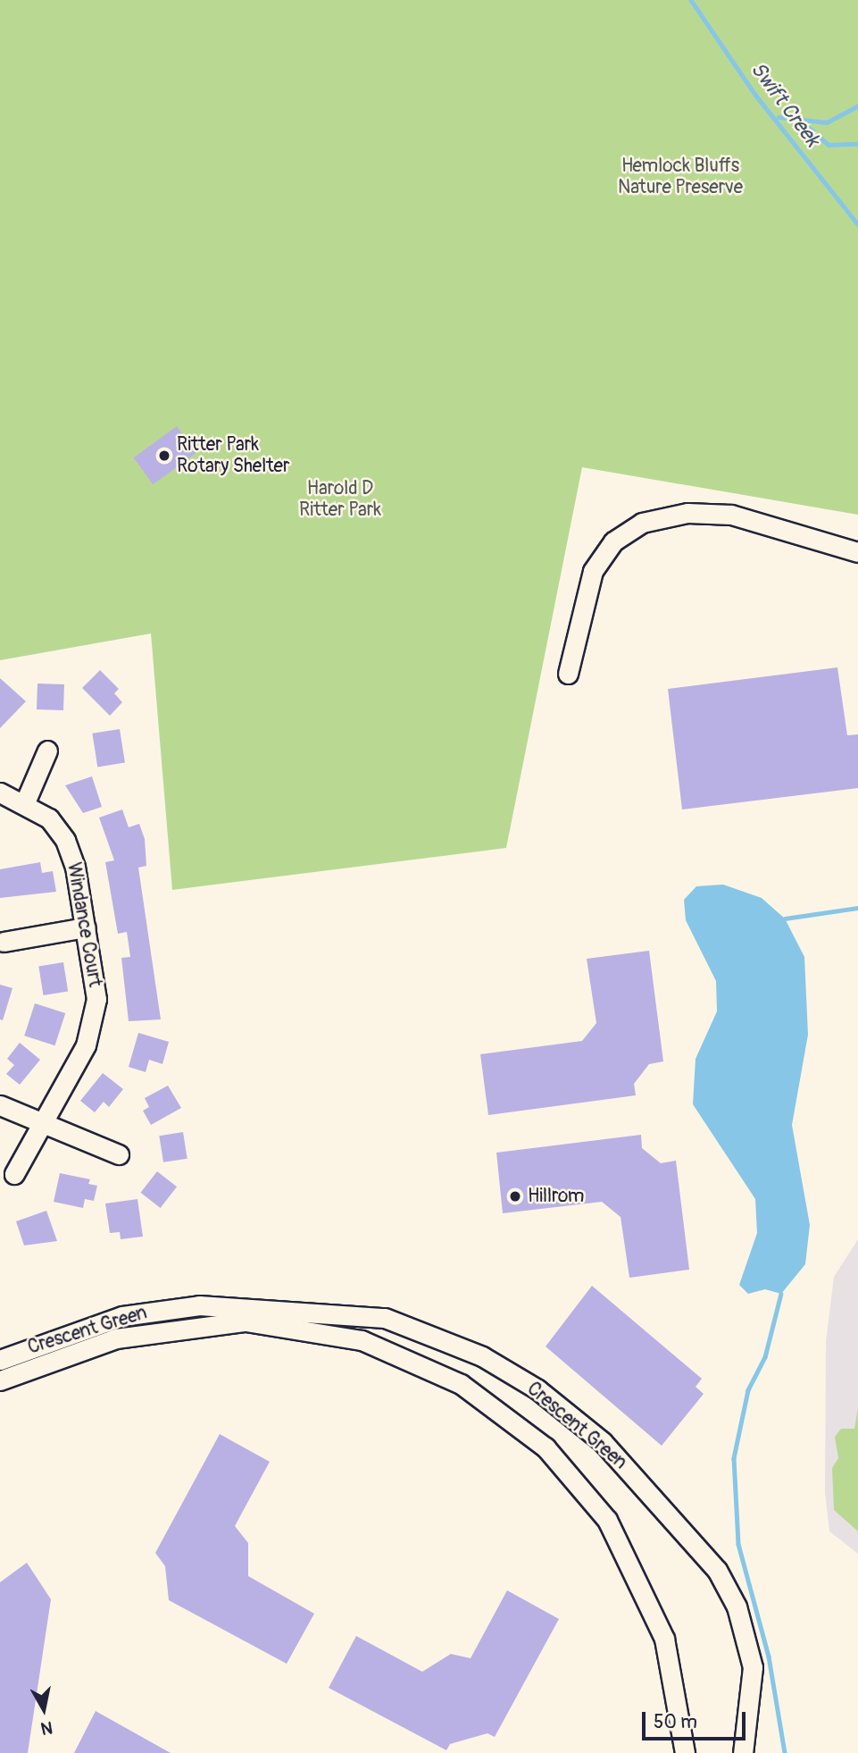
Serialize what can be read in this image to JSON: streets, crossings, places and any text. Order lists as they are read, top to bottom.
{
  "streets": {
    "street": ["Windance Court", "Crescent Green"]
  },
  "water": ["Swift Creek"],
  "parks": ["Hemlock Bluffs Nature Preserve", "Harold D Ritter Park"],
  "places": ["Ritter Park Rotary Shelter", "Hillrom"],
  "scale_bar": "50 m",
  "north": "bottom"
}
